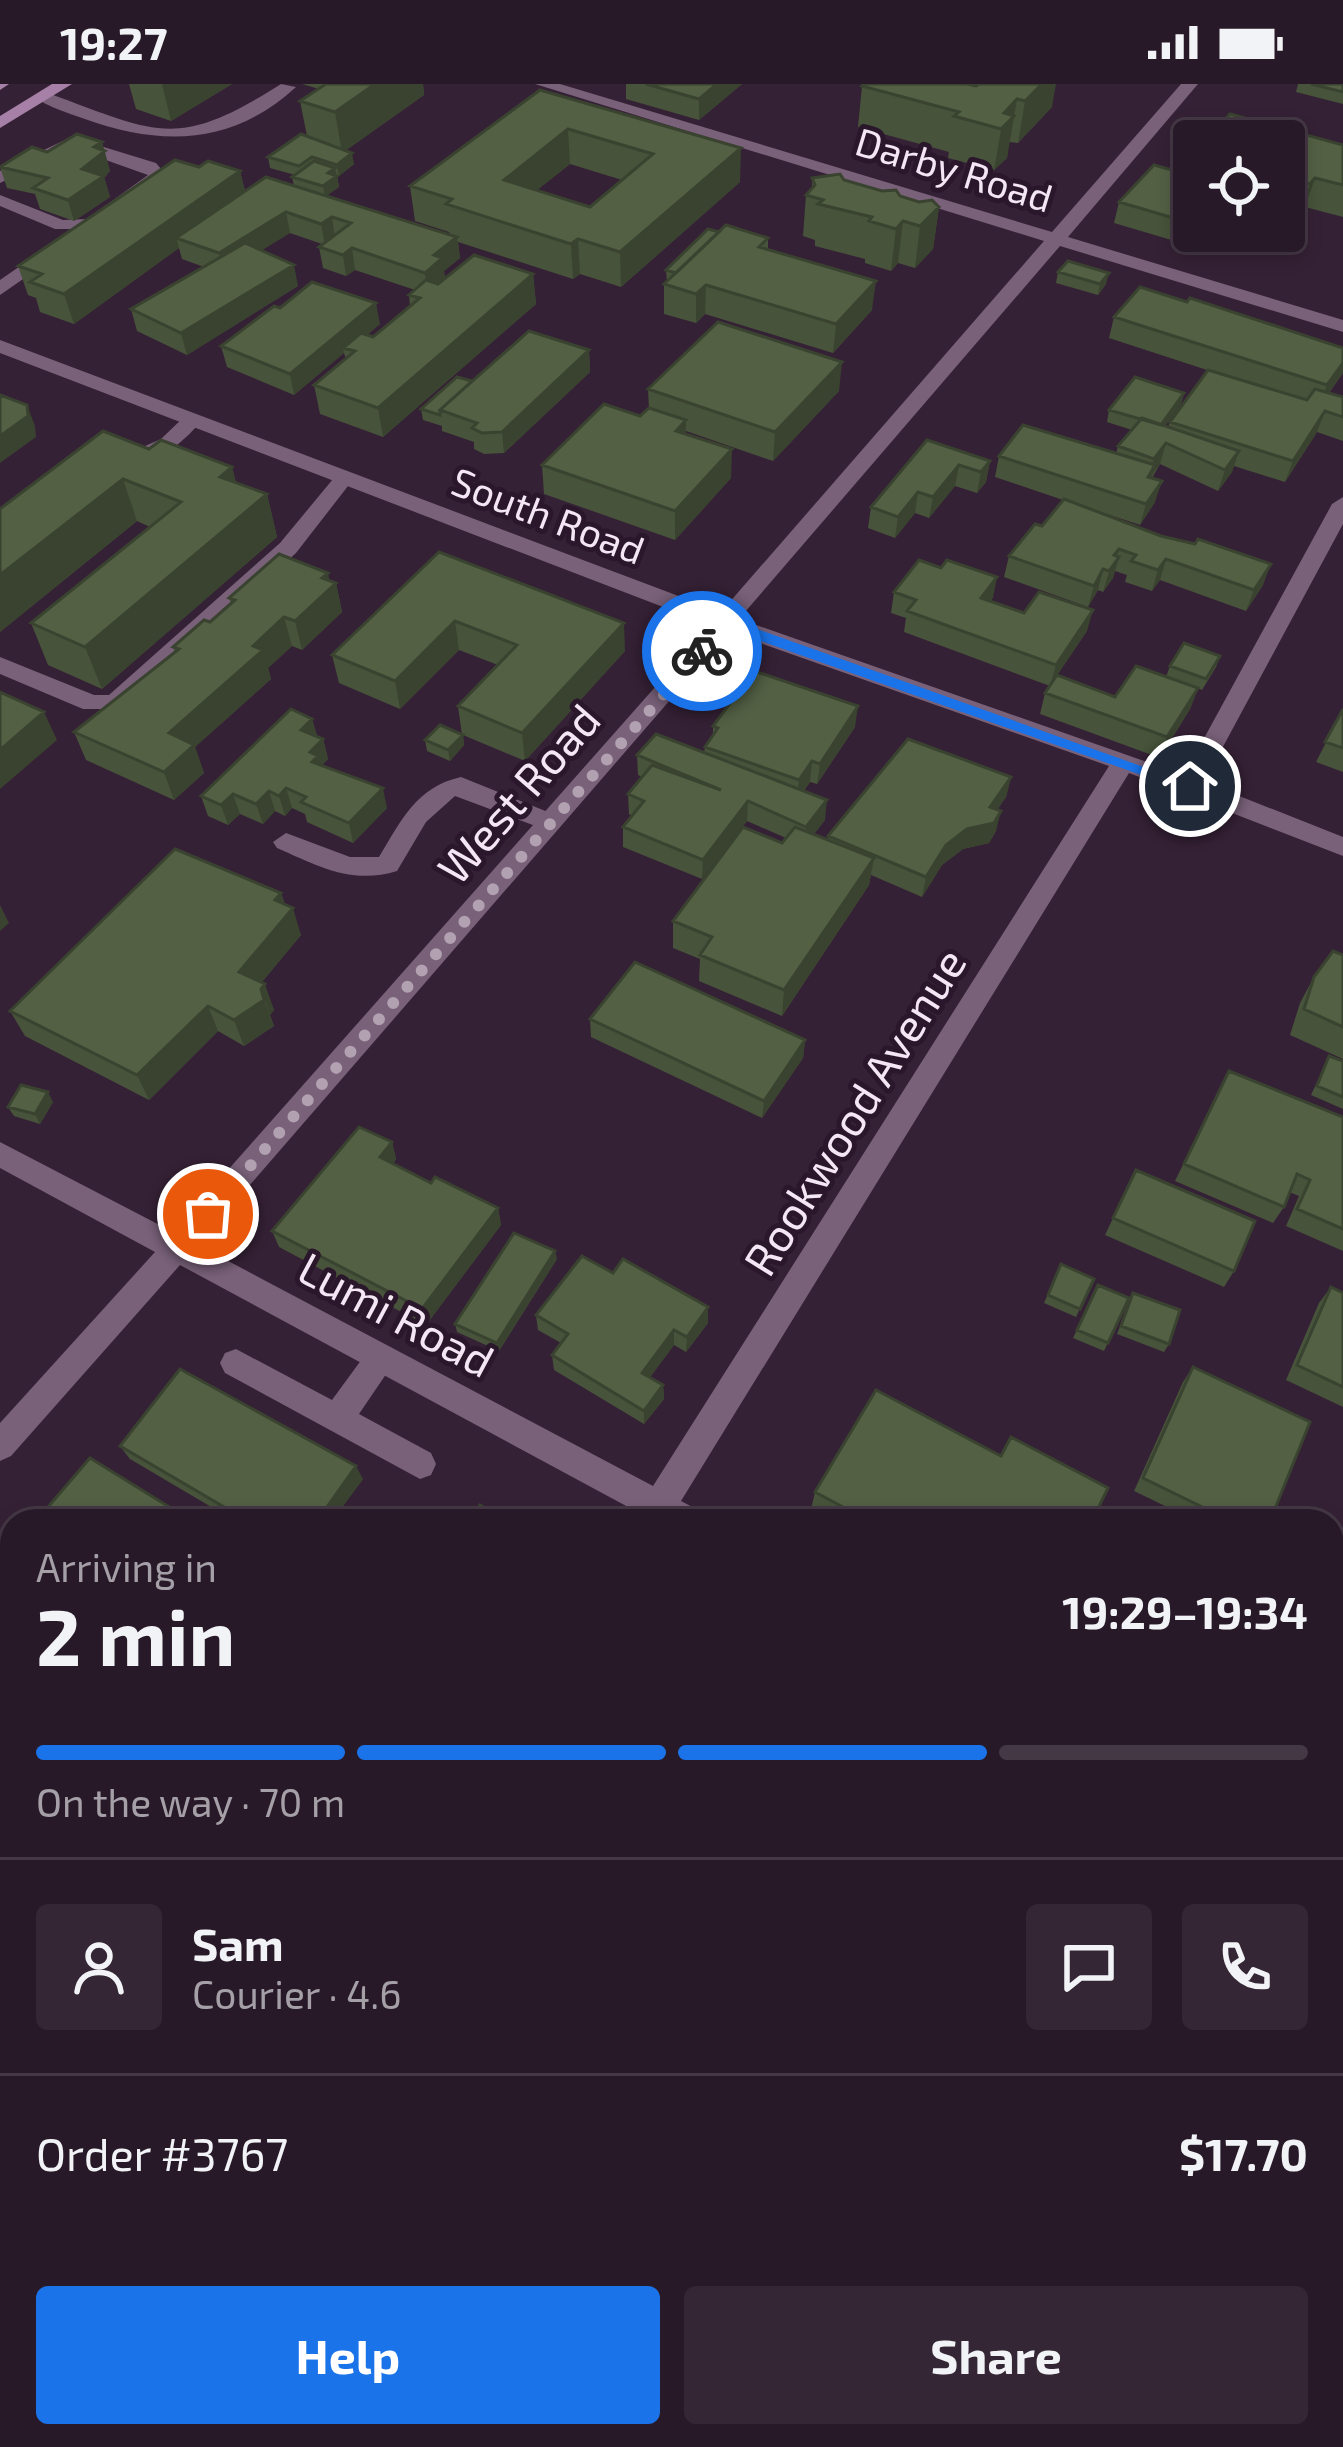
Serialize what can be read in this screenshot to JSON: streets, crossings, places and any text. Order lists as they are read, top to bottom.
{
  "streets": {
    "street": [
      "Darby Road",
      "South Road",
      "West Road",
      "Rookwood Avenue",
      "Lumi Road"
    ]
  },
  "crossings": [
    ["Darby Road", "West Road"],
    ["South Road", "West Road"],
    ["South Road", "Rookwood Avenue"],
    ["West Road", "Lumi Road"]
  ],
  "page": {
    "status": "19:27",
    "heading": ["2 min", "Arriving in", "19:29–19:34"],
    "panel": [
      "Sam",
      "Courier · 4.6",
      "Order #3767",
      "$17.70"
    ],
    "bar": "On the way · 70 m",
    "buttons": ["Help", "Share"]
  }
}
